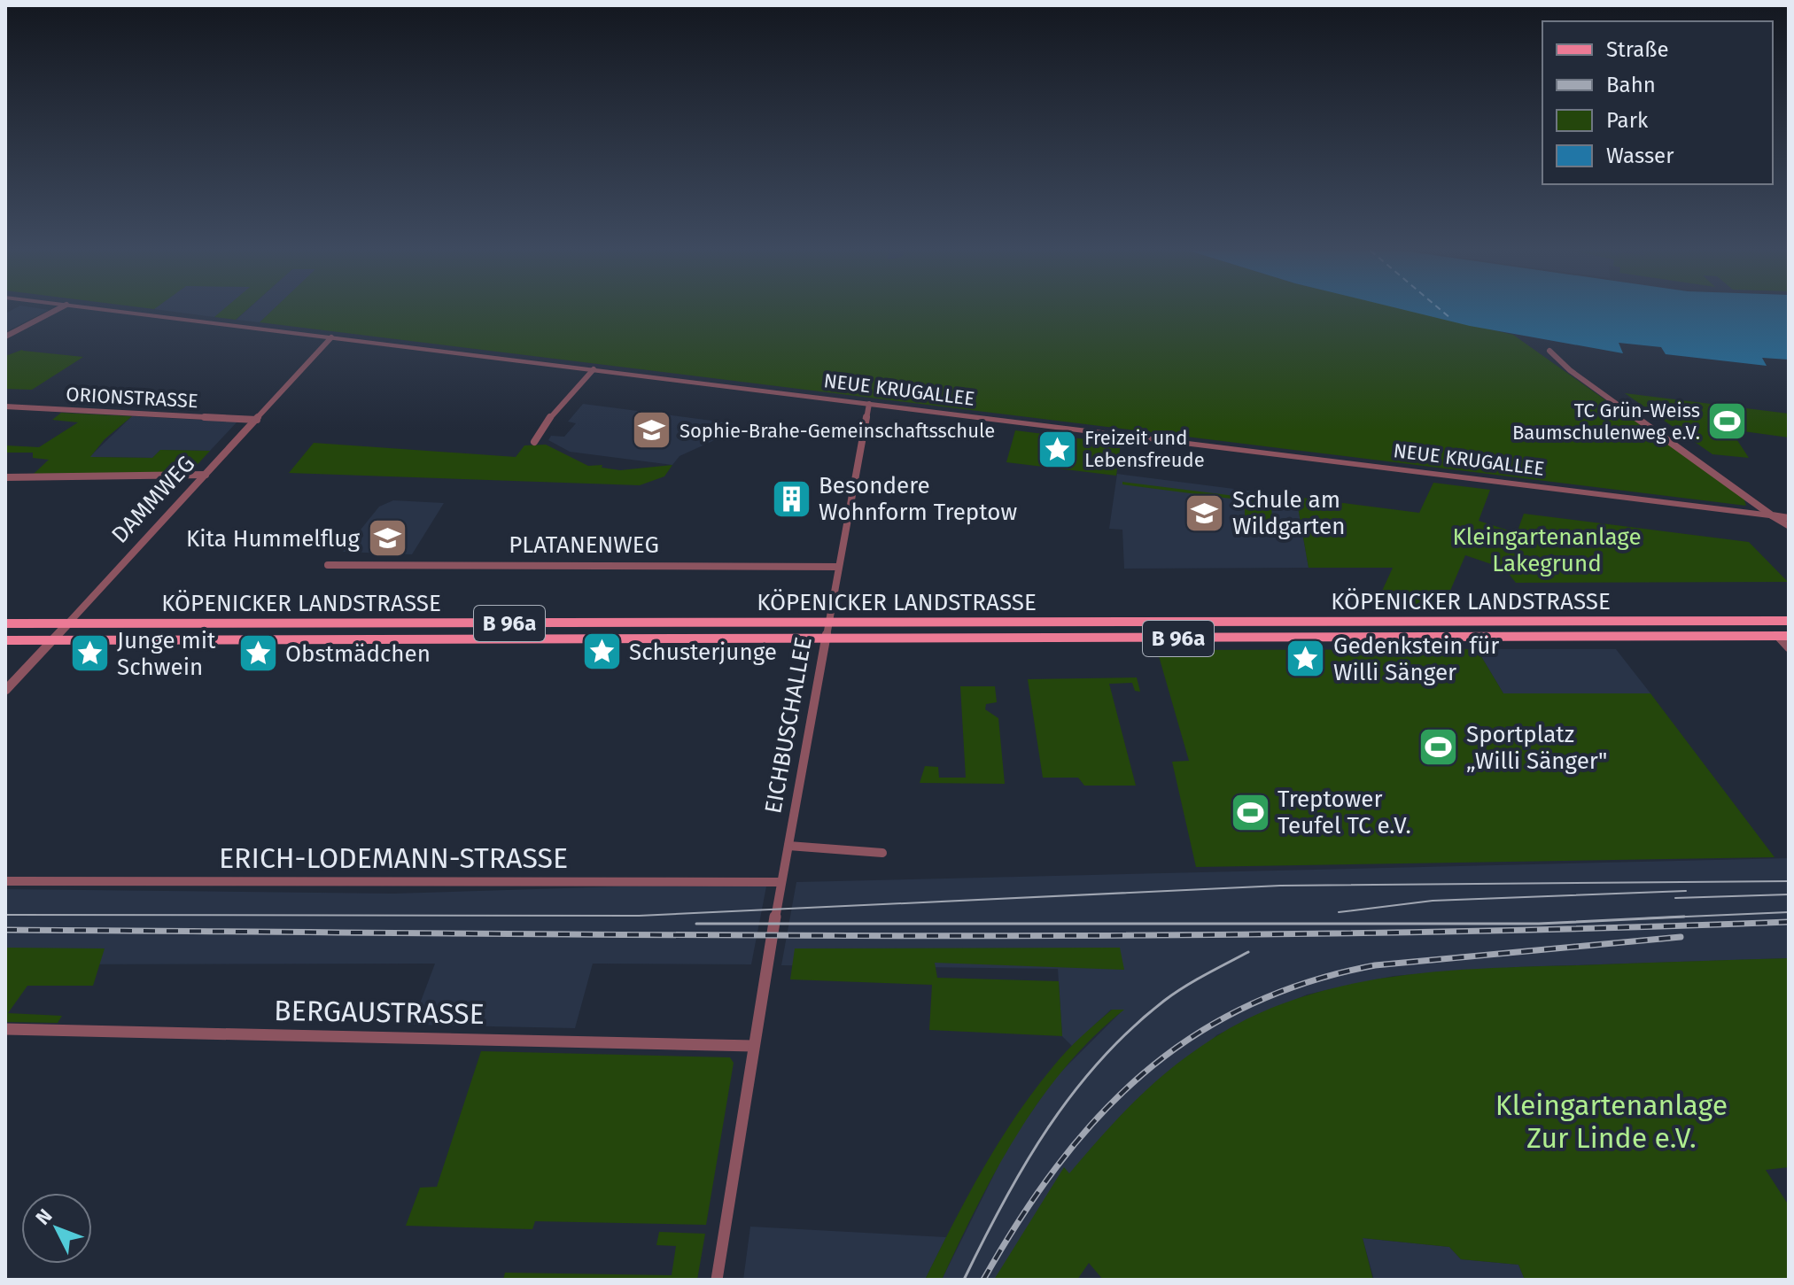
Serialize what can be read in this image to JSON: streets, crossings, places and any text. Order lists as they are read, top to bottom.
{
  "streets": {
    "main road": ["KÖPENICKER LANDSTRASSE", "B 96a"],
    "street": [
      "NEUE KRUGALLEE",
      "ORIONSTRASSE",
      "DAMMWEG",
      "PLATANENWEG",
      "EICHBUSCHALLEE",
      "ERICH-LODEMANN-STRASSE",
      "BERGAUSTRASSE"
    ]
  },
  "crossings": [
    ["NEUE KRUGALLEE", "DAMMWEG"],
    ["NEUE KRUGALLEE", "EICHBUSCHALLEE"],
    ["ORIONSTRASSE", "DAMMWEG"],
    ["DAMMWEG", "KÖPENICKER LANDSTRASSE"],
    ["PLATANENWEG", "EICHBUSCHALLEE"],
    ["KÖPENICKER LANDSTRASSE", "EICHBUSCHALLEE"],
    ["EICHBUSCHALLEE", "ERICH-LODEMANN-STRASSE"],
    ["EICHBUSCHALLEE", "BERGAUSTRASSE"]
  ],
  "parks": ["Kleingartenanlage Lakegrund", "Kleingartenanlage Zur Linde e.V."],
  "places": {
    "sports": ["TC Grün-Weiss Baumschulenweg e.V.", "Sportplatz „Willi Sänger\"", "Treptower Teufel TC e.V."],
    "school or university": ["Sophie-Brahe-Gemeinschaftsschule", "Schule am Wildgarten", "Kita Hummelflug"],
    "place": [
      "Freizeit und Lebensfreude",
      "Schusterjunge",
      "Junge mit Schwein",
      "Obstmädchen",
      "Gedenkstein für Willi Sänger"
    ],
    "building": ["Besondere Wohnform Treptow"]
  },
  "legend": [
    "Straße",
    "Bahn",
    "Park",
    "Wasser"
  ],
  "north": "top left"
}
